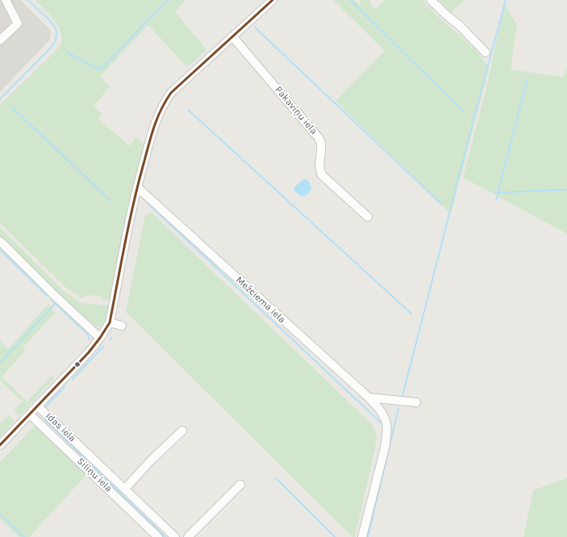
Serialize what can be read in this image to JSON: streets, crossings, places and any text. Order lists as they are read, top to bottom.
{
  "streets": {
    "street": [
      "Pakaviņu iela",
      "Mežciema iela",
      "Idas iela",
      "Siliņu iela"
    ]
  }
}
